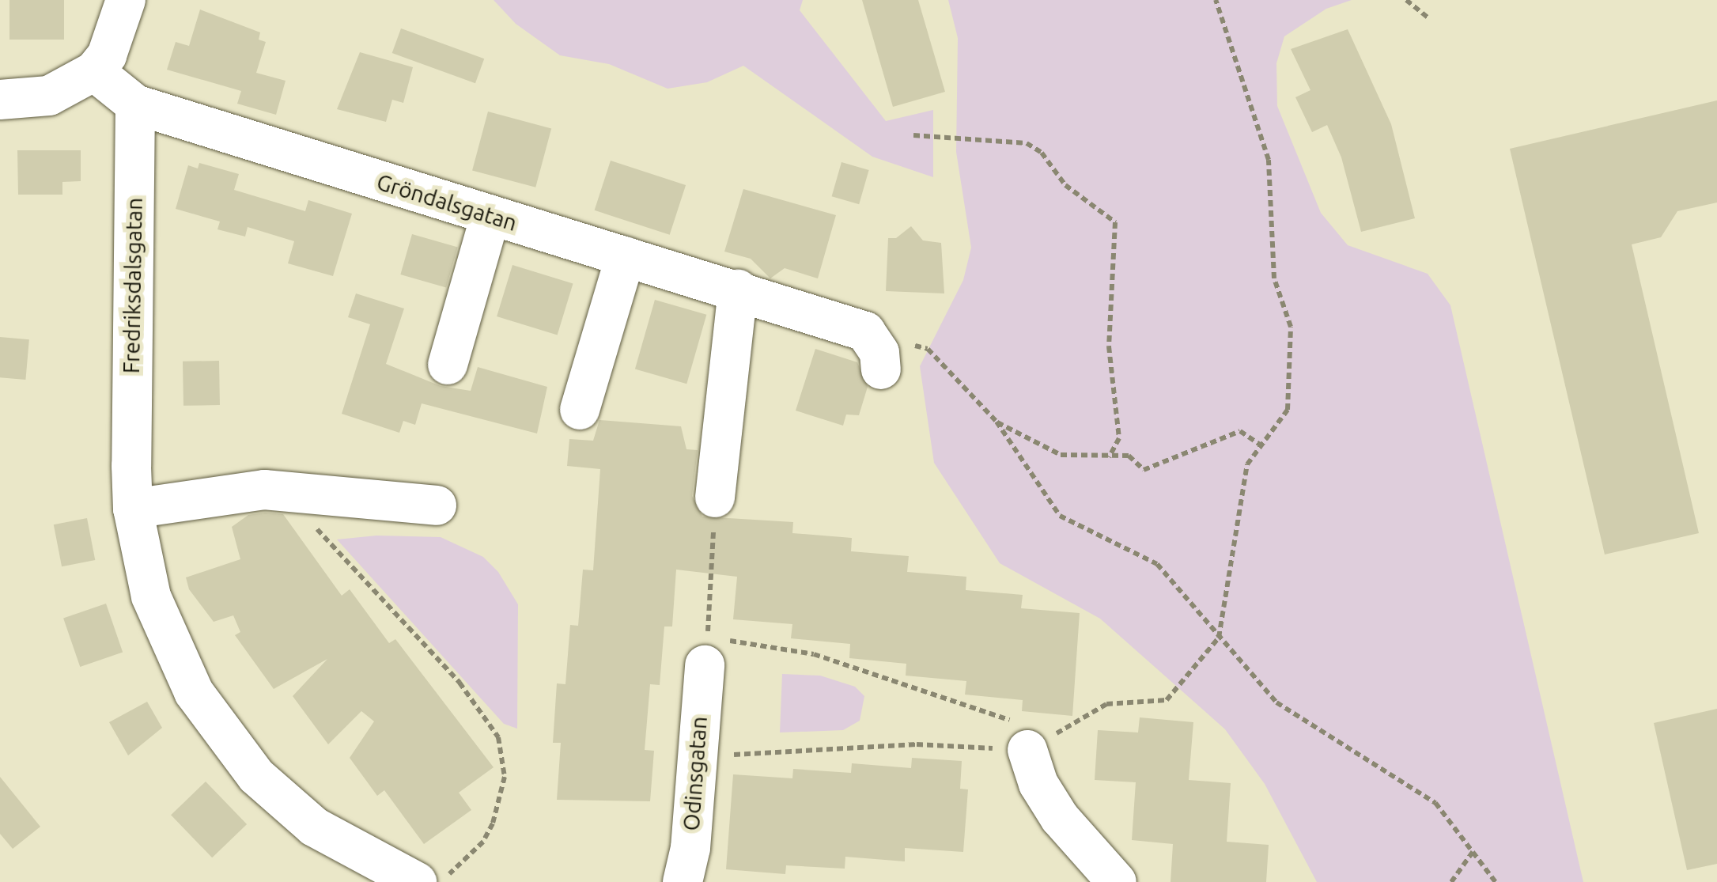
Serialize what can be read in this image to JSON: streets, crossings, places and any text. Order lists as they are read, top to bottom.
{
  "streets": {
    "street": ["Gröndalsgatan", "Fredriksdalsgatan", "Odinsgatan"]
  },
  "crossings": [
    ["Gröndalsgatan", "Fredriksdalsgatan"]
  ]
}
